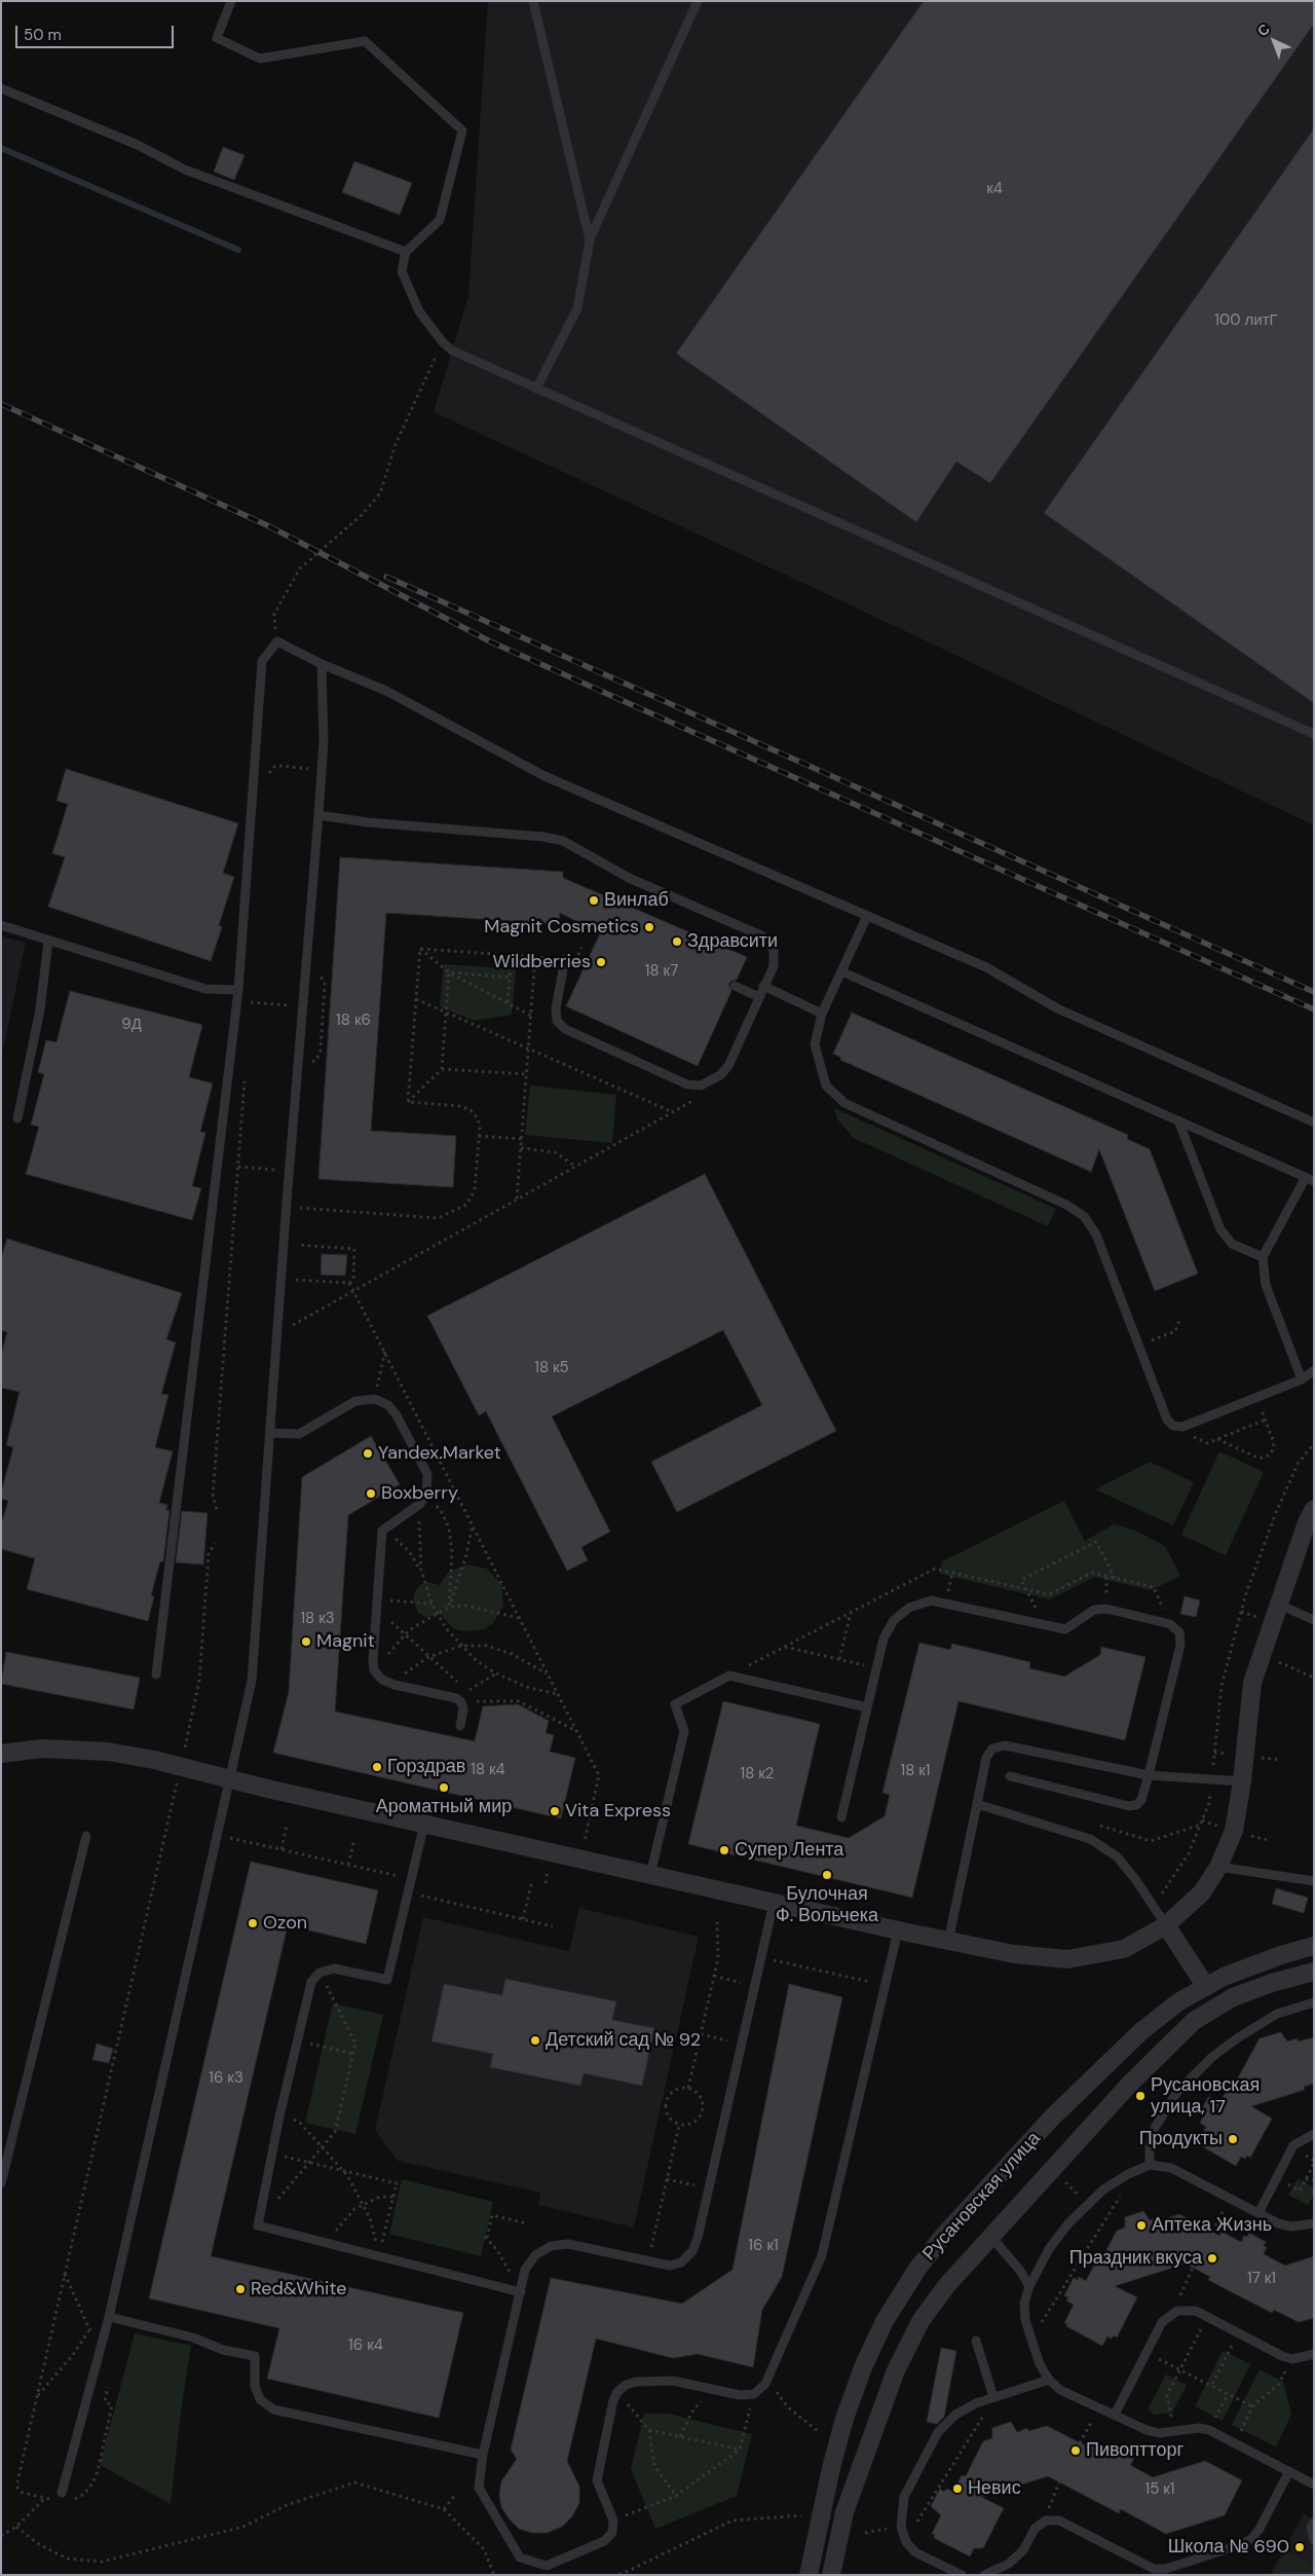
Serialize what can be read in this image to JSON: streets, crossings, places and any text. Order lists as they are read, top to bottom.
{
  "streets": {
    "street": ["Русановская улица"]
  },
  "places": [
    "Винлаб",
    "Magnit Cosmetics",
    "Здравсити",
    "Wildberries",
    "Yandex.Market",
    "Boxberry",
    "Magnit",
    "Горздрав",
    "Ароматный мир",
    "Vita Express",
    "Супер Лента",
    "Булочная Ф. Вольчека",
    "Ozon",
    "Детский сад № 92",
    "Русановская улица, 17",
    "Продукты",
    "Аптека Жизнь",
    "Праздник вкуса",
    "Red&White",
    "Пивоптторг",
    "Невис",
    "Школа № 690"
  ],
  "house_numbers": [
    "к4",
    "100 литГ",
    "18 к7",
    "18 к6",
    "9Д",
    "18 к5",
    "18 к3",
    "18 к4",
    "18 к1",
    "18 к2",
    "16 к3",
    "16 к1",
    "17 к1",
    "16 к4",
    "15 к1"
  ],
  "scale_bar": "50 m",
  "north": "top left"
}
